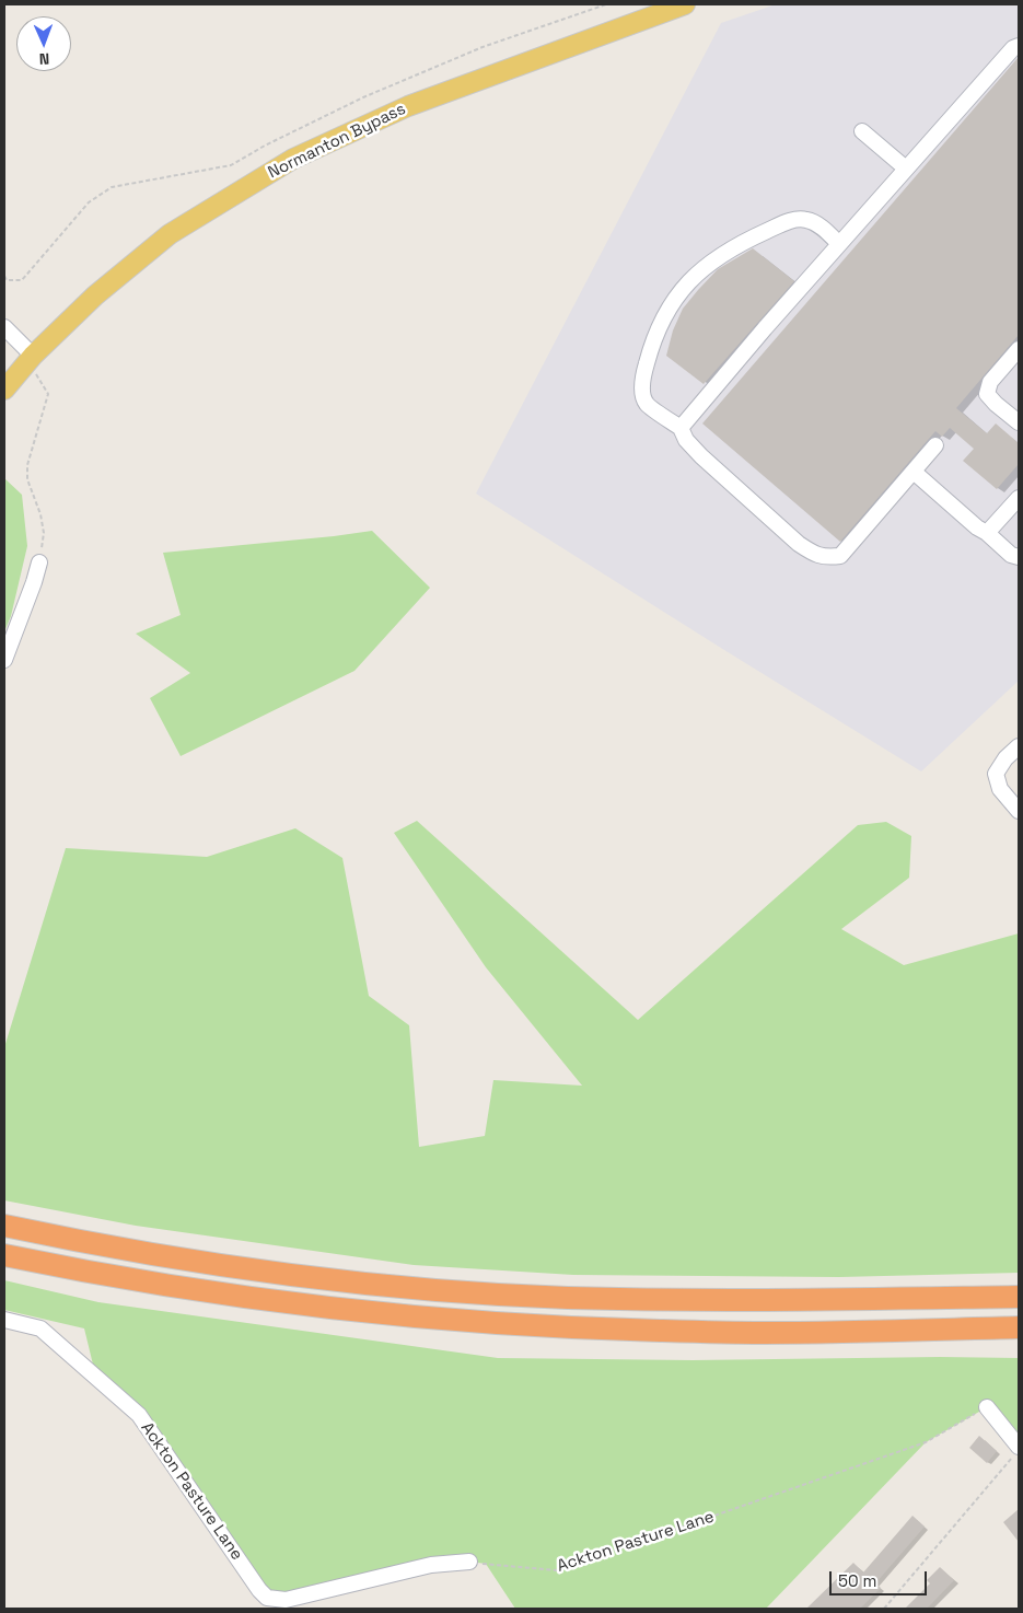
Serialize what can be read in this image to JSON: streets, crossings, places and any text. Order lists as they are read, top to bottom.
{
  "streets": {
    "main road": ["Normanton Bypass"],
    "street": ["Ackton Pasture Lane"]
  },
  "scale_bar": "50 m",
  "north": "bottom"
}
